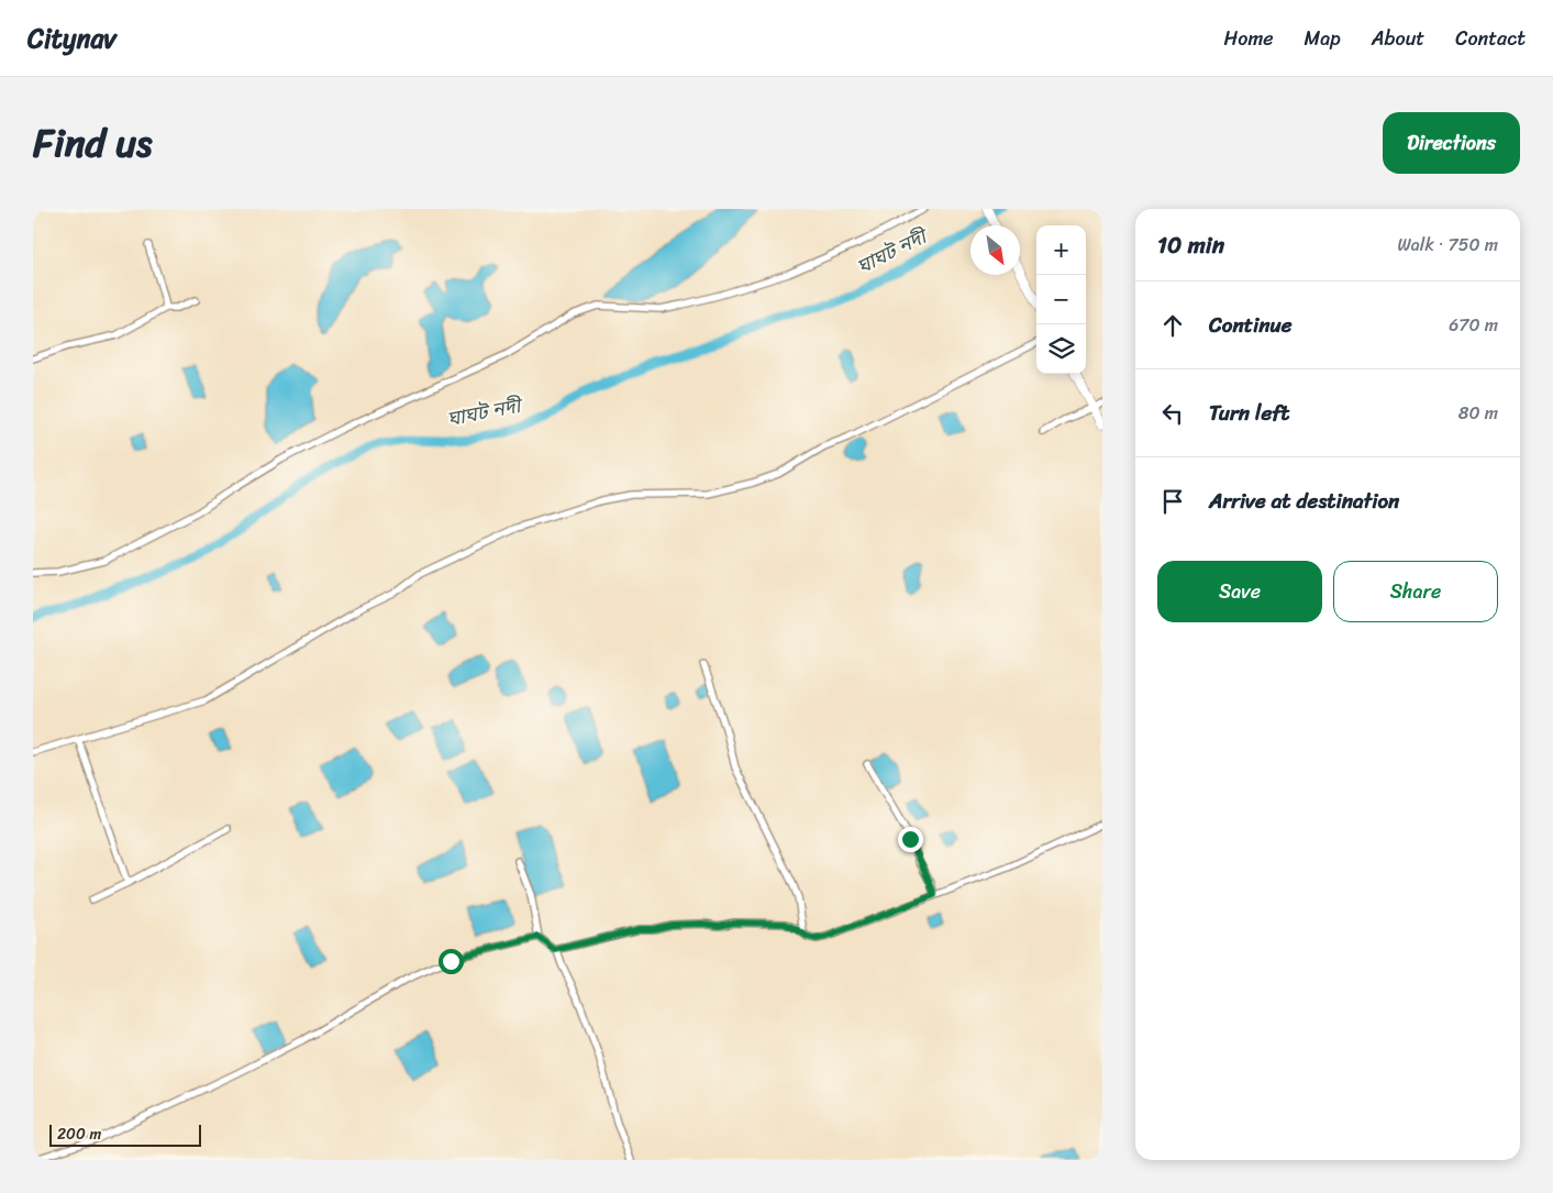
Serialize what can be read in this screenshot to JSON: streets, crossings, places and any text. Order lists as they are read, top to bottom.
{
  "water": ["ঘাঘট নদী"],
  "scale_bar": "200 m",
  "north": "bottom right",
  "page": {
    "header": "Citynav",
    "nav": [
      "Home",
      "Map",
      "About",
      "Contact"
    ],
    "title": "Find us",
    "buttons": [
      "Directions",
      ["Save", "Share"]
    ],
    "heading": ["10 min", "Walk · 750 m"],
    "map_buttons": ["+", "−"],
    "list": [
      ["Continue", "670 m"],
      ["Turn left", "80 m"],
      "Arrive at destination"
    ],
    "scale": "200 m"
  }
}
